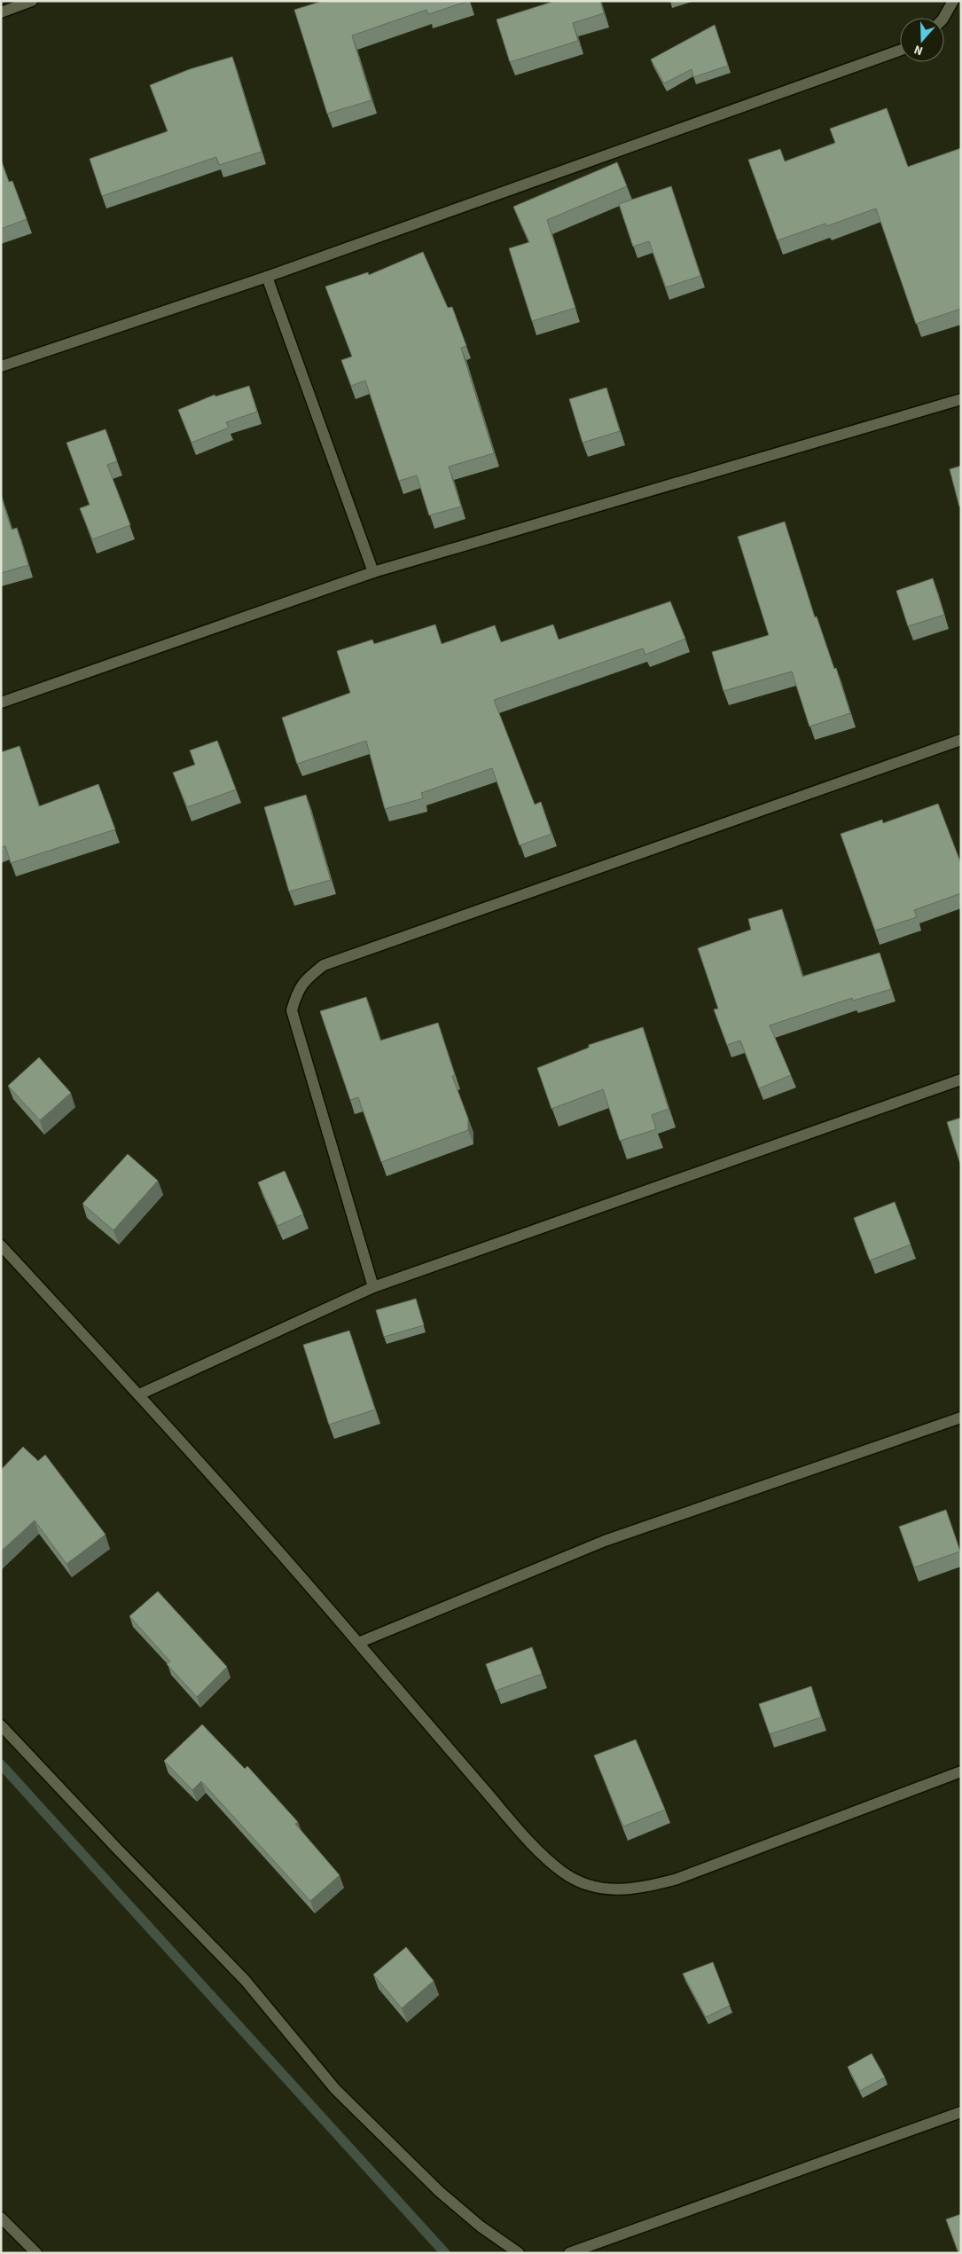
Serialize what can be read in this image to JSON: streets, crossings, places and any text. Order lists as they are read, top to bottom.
{
  "north": "bottom"
}
